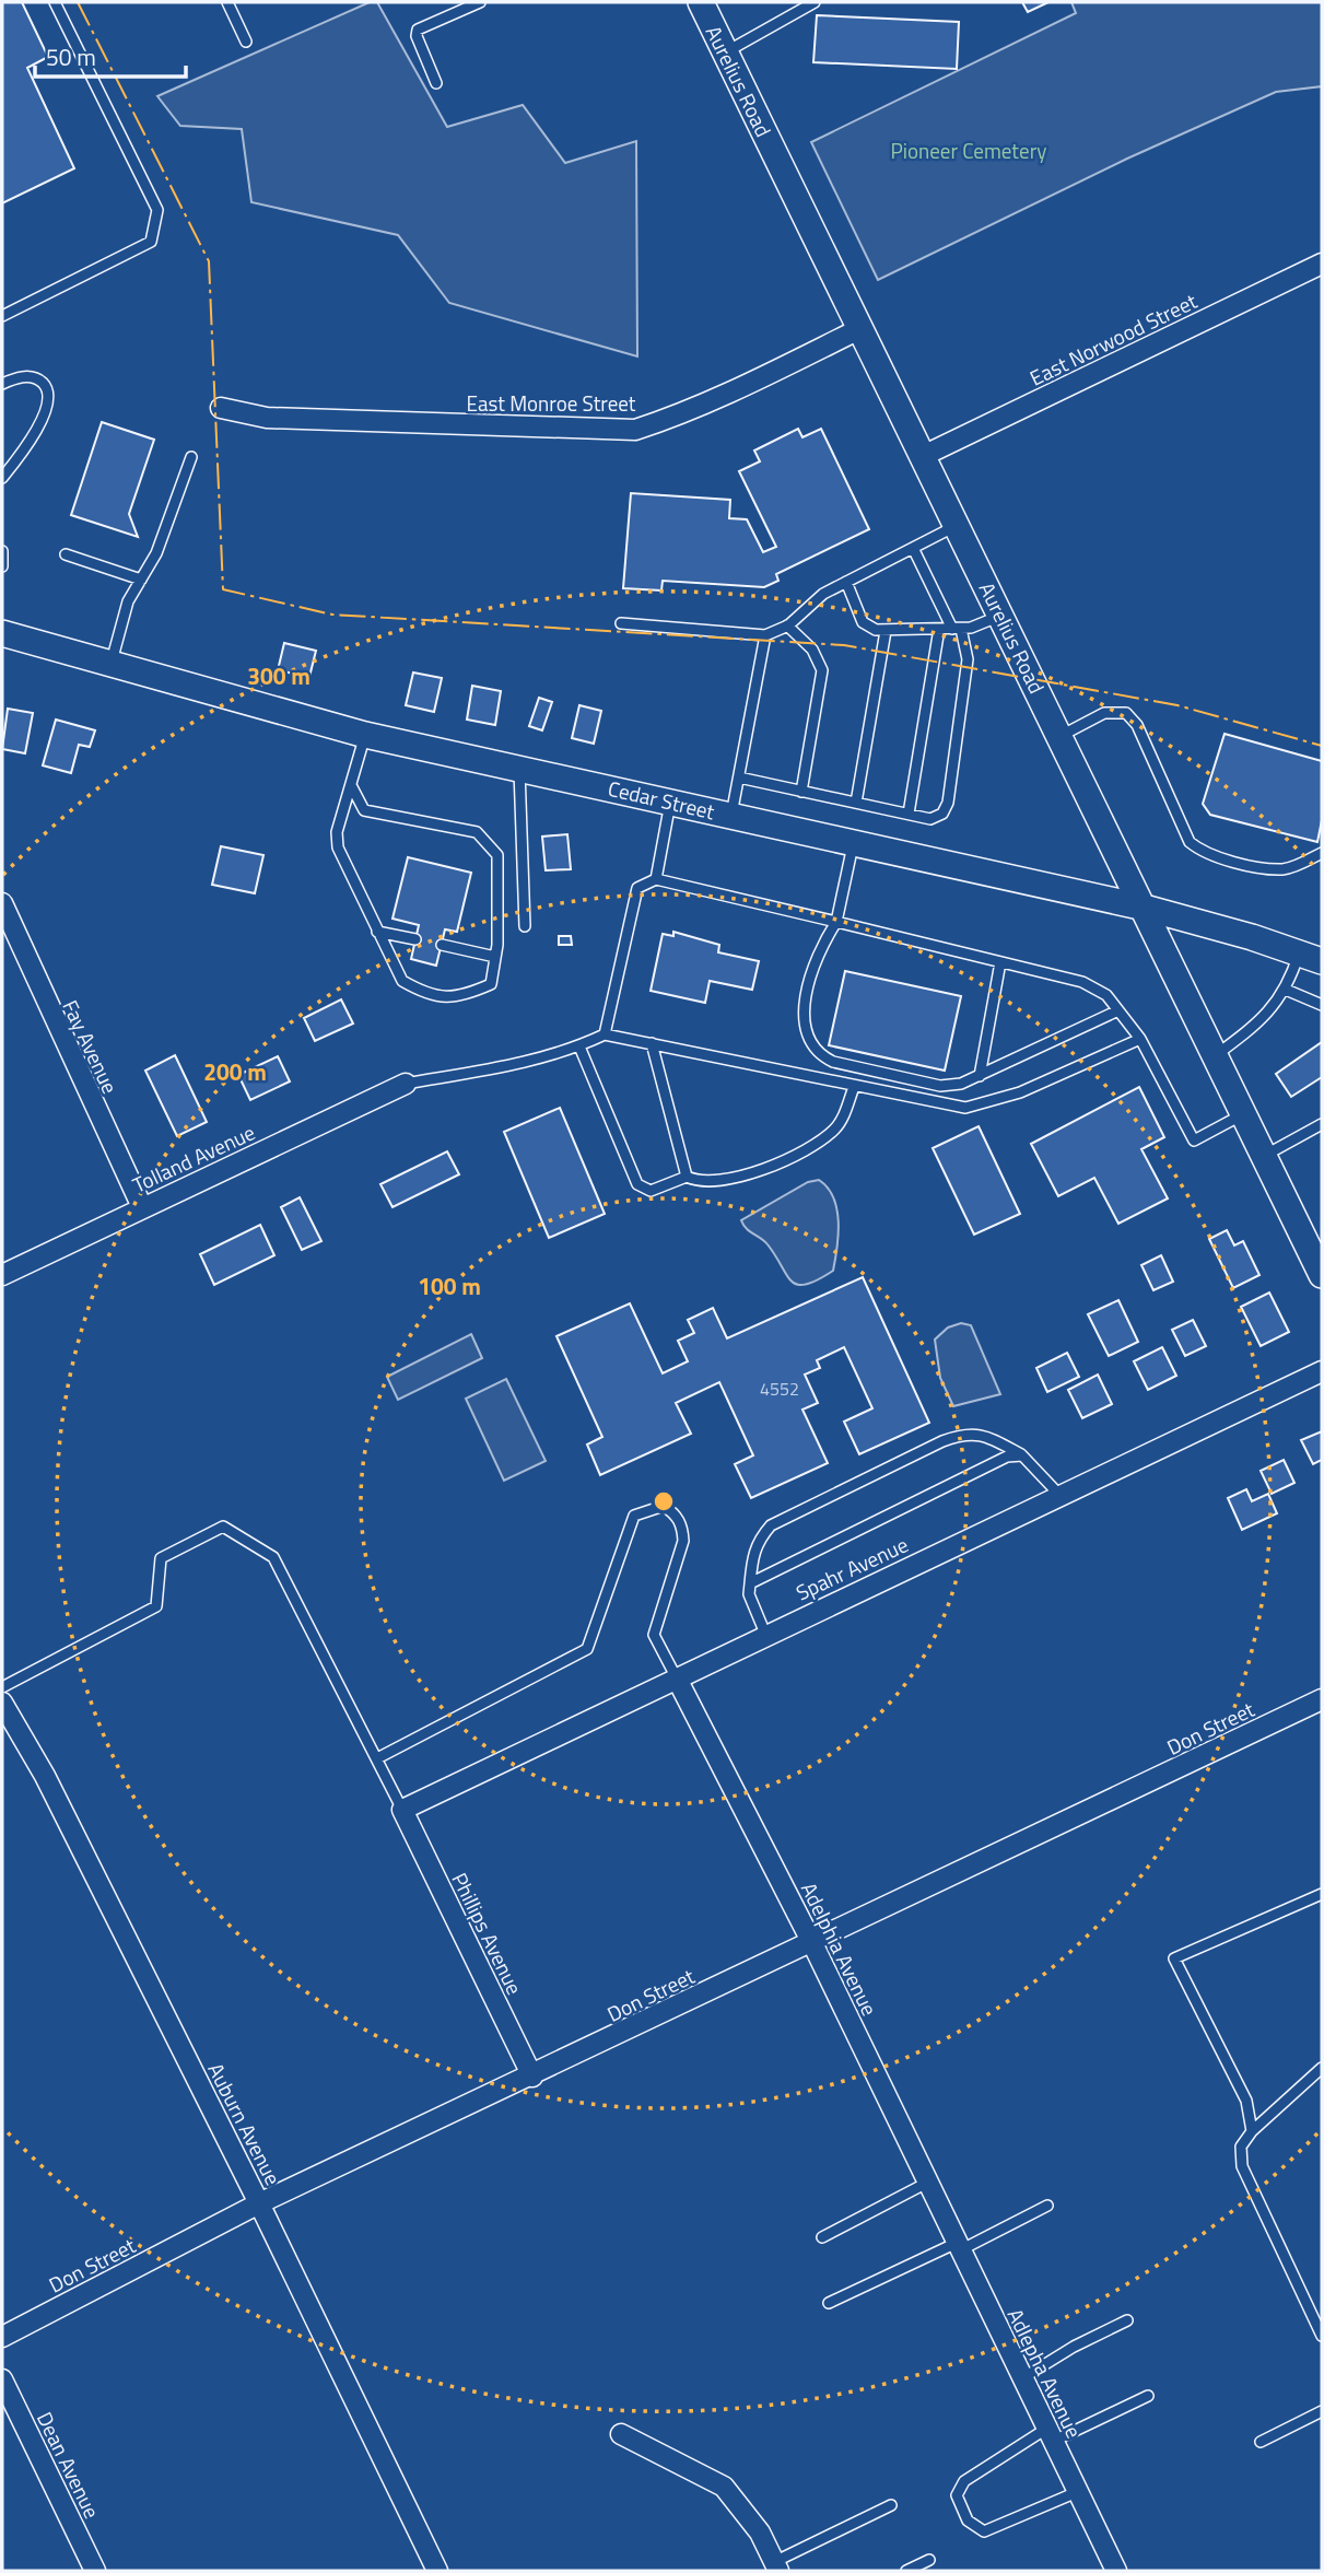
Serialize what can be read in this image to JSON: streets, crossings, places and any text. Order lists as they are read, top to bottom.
{
  "streets": {
    "street": [
      "Aurelius Road",
      "East Norwood Street",
      "East Monroe Street",
      "Cedar Street",
      "Fay Avenue",
      "Tolland Avenue",
      "Spahr Avenue",
      "Don Street",
      "Phillips Avenue",
      "Adelphia Avenue",
      "Auburn Avenue",
      "Adlepha Avenue",
      "Dean Avenue"
    ]
  },
  "crossings": [
    ["Aurelius Road", "East Norwood Street"],
    ["Aurelius Road", "East Monroe Street"],
    ["Aurelius Road", "Cedar Street"],
    ["Fay Avenue", "Tolland Avenue"],
    ["Spahr Avenue", "Phillips Avenue"],
    ["Spahr Avenue", "Adelphia Avenue"],
    ["Don Street", "Phillips Avenue"],
    ["Don Street", "Adelphia Avenue"],
    ["Don Street", "Auburn Avenue"],
    ["Adelphia Avenue", "Adlepha Avenue"]
  ],
  "parks": ["Pioneer Cemetery"],
  "house_numbers": ["4552"],
  "scale_bar": "50 m",
  "rings": ["300 m", "200 m", "100 m"]
}
